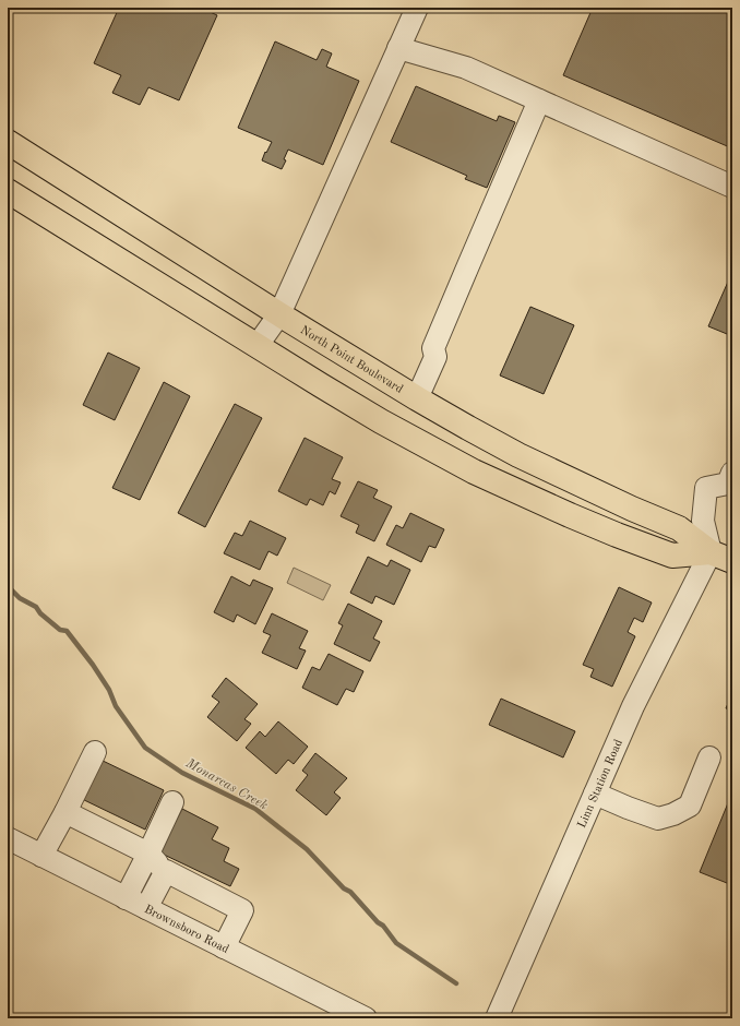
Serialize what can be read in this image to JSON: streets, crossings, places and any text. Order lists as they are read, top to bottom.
{
  "streets": {
    "main road": ["North Point Boulevard"],
    "street": ["Linn Station Road", "Brownsboro Road"]
  },
  "crossings": [
    ["North Point Boulevard", "Linn Station Road"]
  ],
  "water": ["Monarcas Creek"]
}
